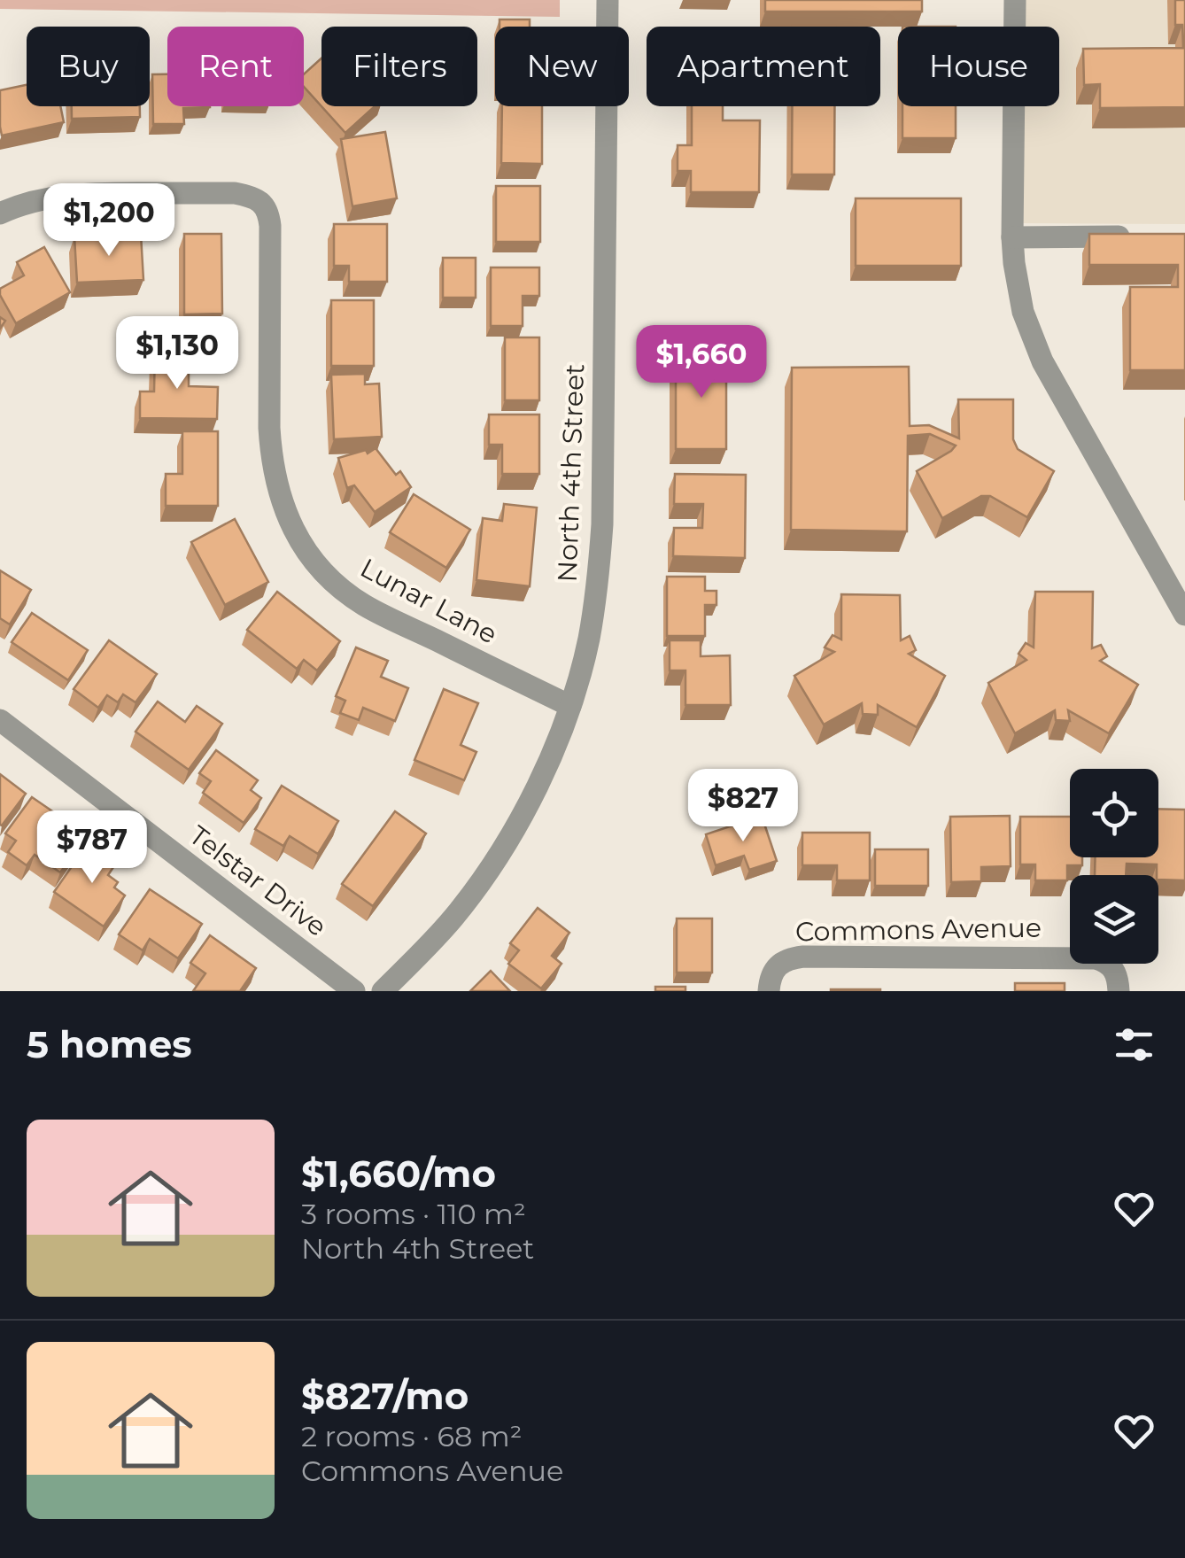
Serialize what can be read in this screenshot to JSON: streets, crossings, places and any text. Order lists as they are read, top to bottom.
{
  "streets": {
    "street": [
      "North 4th Street",
      "Lunar Lane",
      "Telstar Drive",
      "Commons Avenue"
    ]
  },
  "crossings": [
    ["North 4th Street", "Lunar Lane"]
  ],
  "page": {
    "chip": [
      "Buy",
      "Rent",
      "Filters",
      "New",
      "Apartment",
      "House"
    ],
    "price": [
      "$1,200",
      "$1,130",
      "$1,660",
      "$827",
      "$787"
    ],
    "heading": "5 homes",
    "list": [
      {
        "name": "$1,660/mo",
        "note": "3 rooms · 110 m² · North 4th Street"
      },
      {
        "name": "$827/mo",
        "note": "2 rooms · 68 m² · Commons Avenue"
      }
    ]
  }
}
